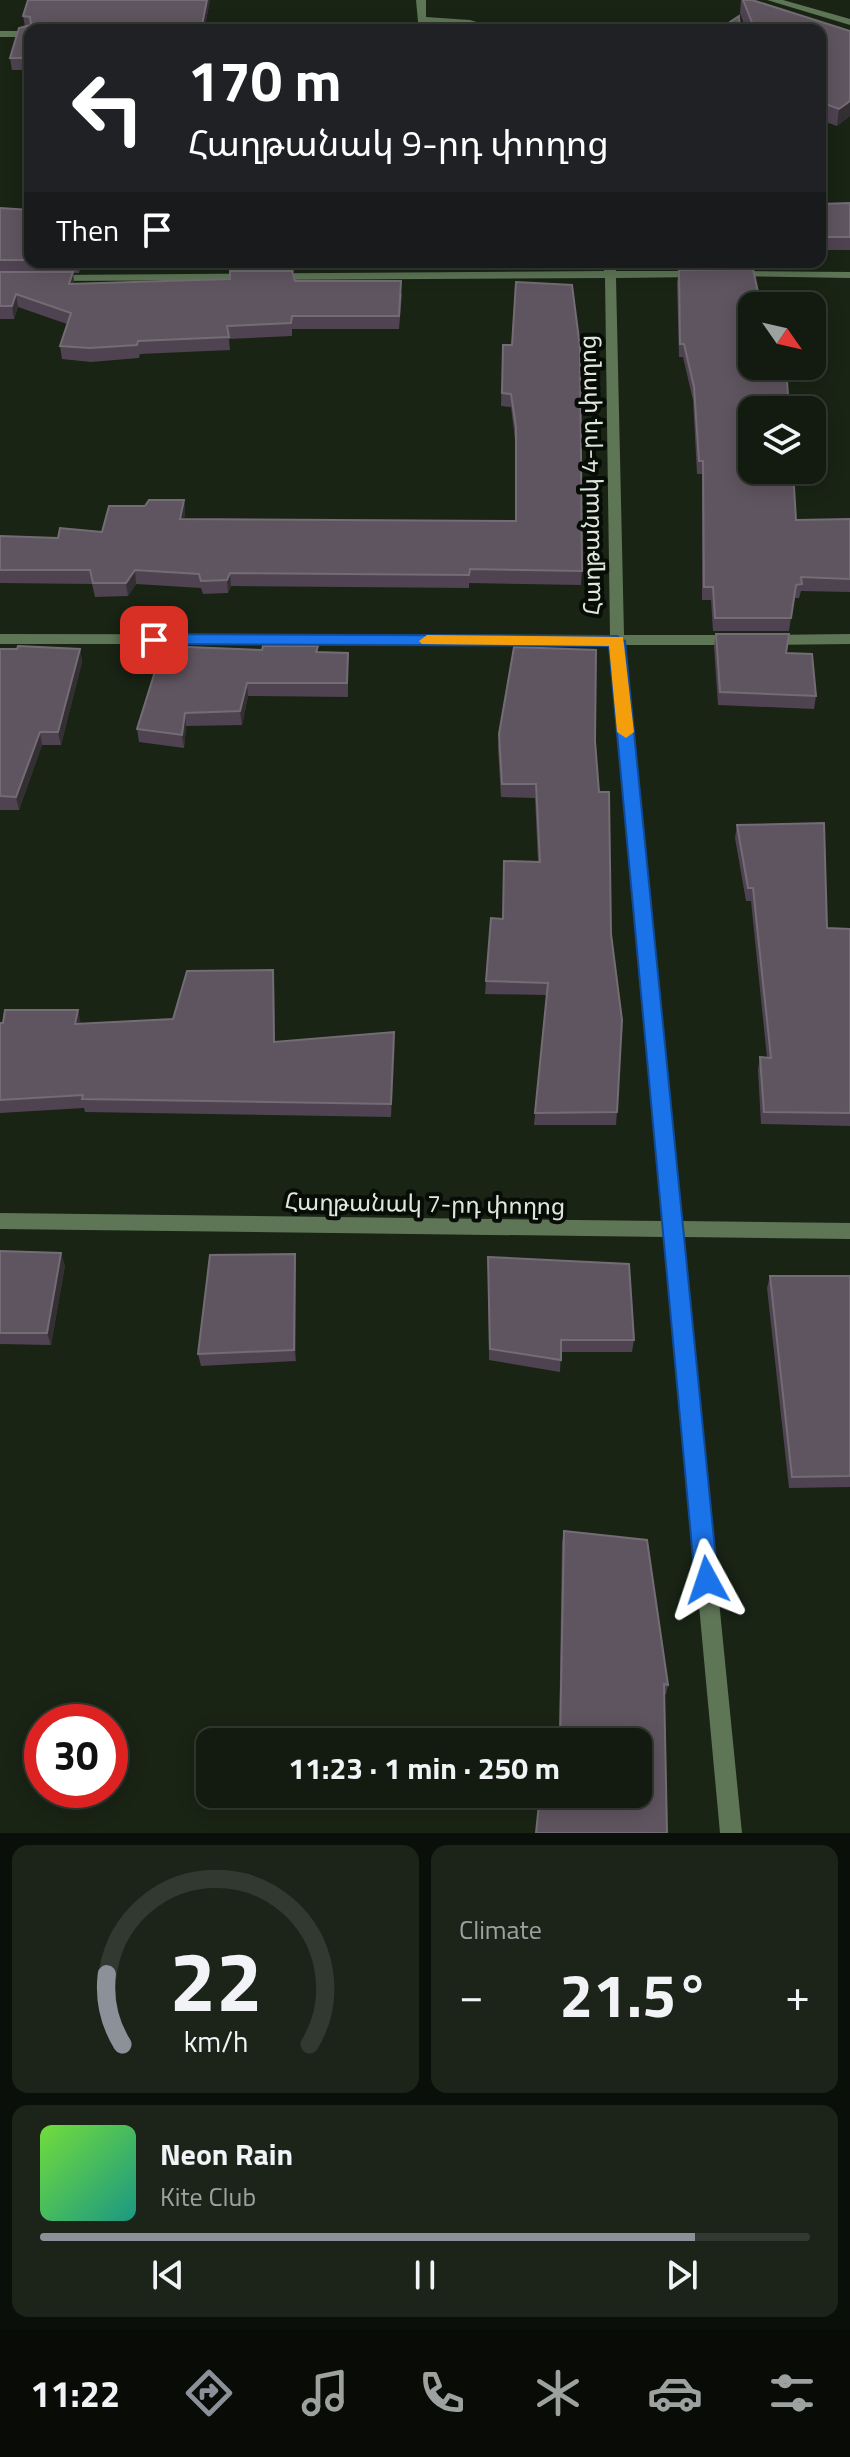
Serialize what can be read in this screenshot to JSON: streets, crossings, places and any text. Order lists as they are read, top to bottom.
{
  "streets": {
    "street": ["Հաղթանակ 4-րդ փողոց", "Հաղթանակ 7-րդ փողոց"]
  },
  "crossings": [
    ["Հաղթանակ 4-րդ փողոց", "Հաղթանակ 7-րդ փողոց"]
  ],
  "north": "bottom right",
  "page": {
    "turn": ["170 m", "Հաղթանակ 9-րդ փողոց"],
    "then": "Then",
    "limit": "30",
    "trip": "11:23 · 1 min · 250 m",
    "tile": "Climate",
    "heat": ["−", "21.5°", "+"],
    "song": ["Neon Rain", "Kite Club"],
    "tabs": "11:22",
    "gauge": ["22", "km/h"]
  }
}
